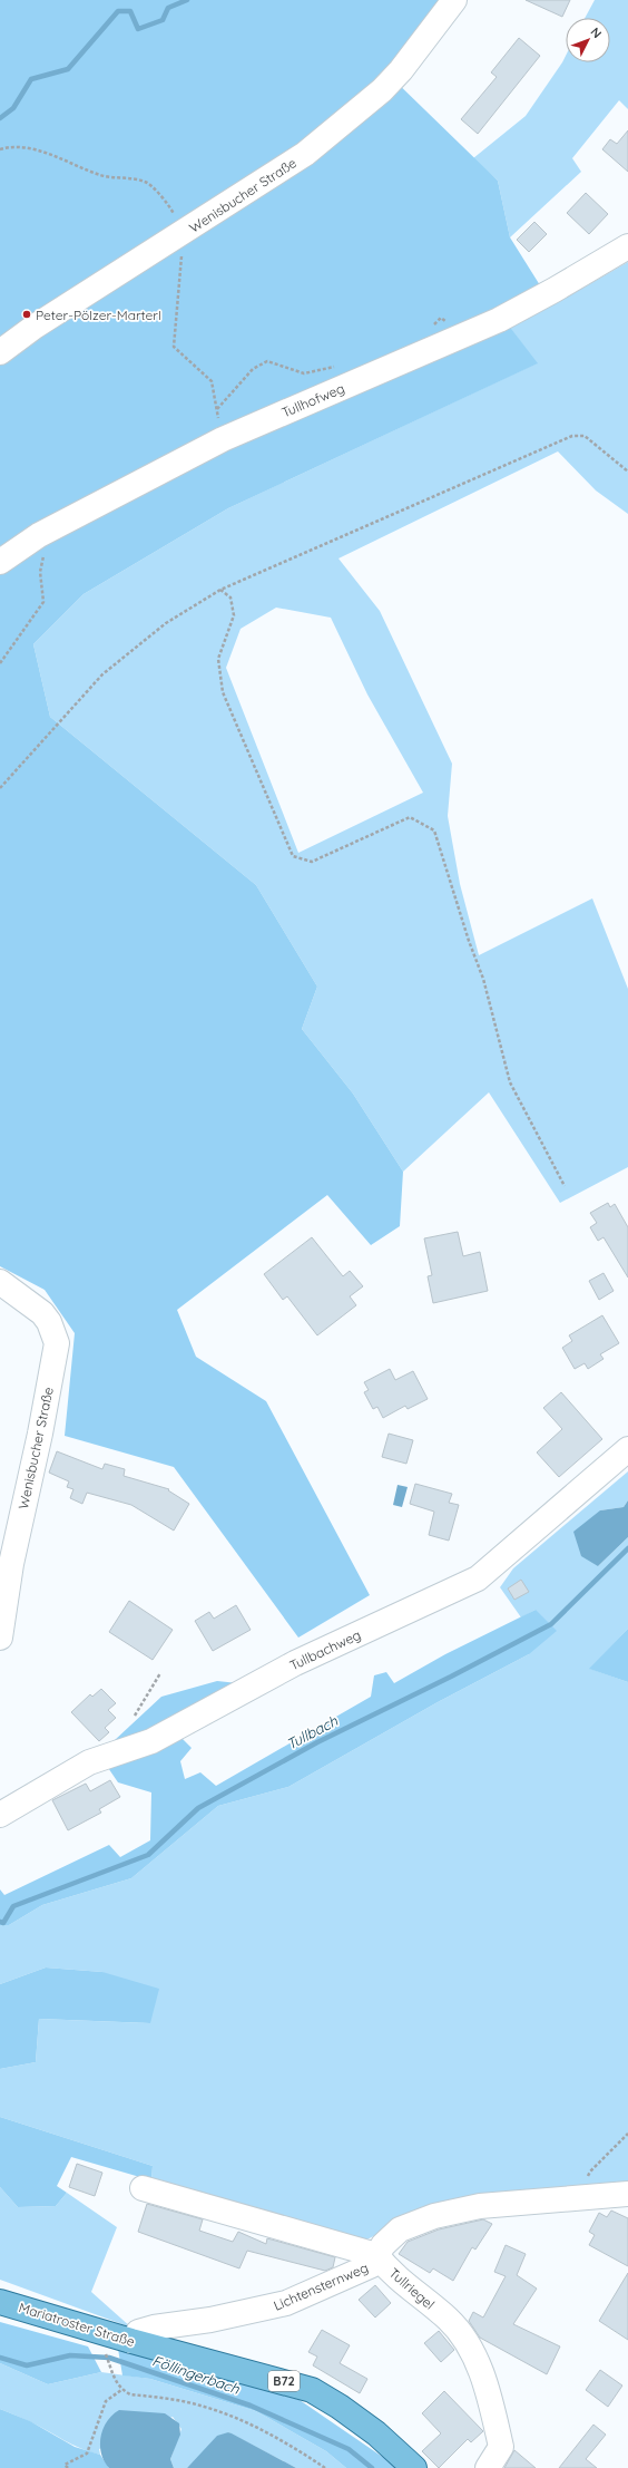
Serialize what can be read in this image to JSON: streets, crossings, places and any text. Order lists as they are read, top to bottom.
{
  "streets": {
    "main road": ["Mariatroster Straße", "B72"],
    "street": [
      "Wenisbucher Straße",
      "Tullhofweg",
      "Tullbachweg",
      "Lichtensternweg",
      "Tullriegel"
    ]
  },
  "crossings": [
    ["Lichtensternweg", "Tullriegel"],
    ["Lichtensternweg", "Mariatroster Straße"]
  ],
  "water": ["Tullbach", "Föllingerbach"],
  "places": ["Peter-Pölzer-Marterl"],
  "north": "top right"
}
